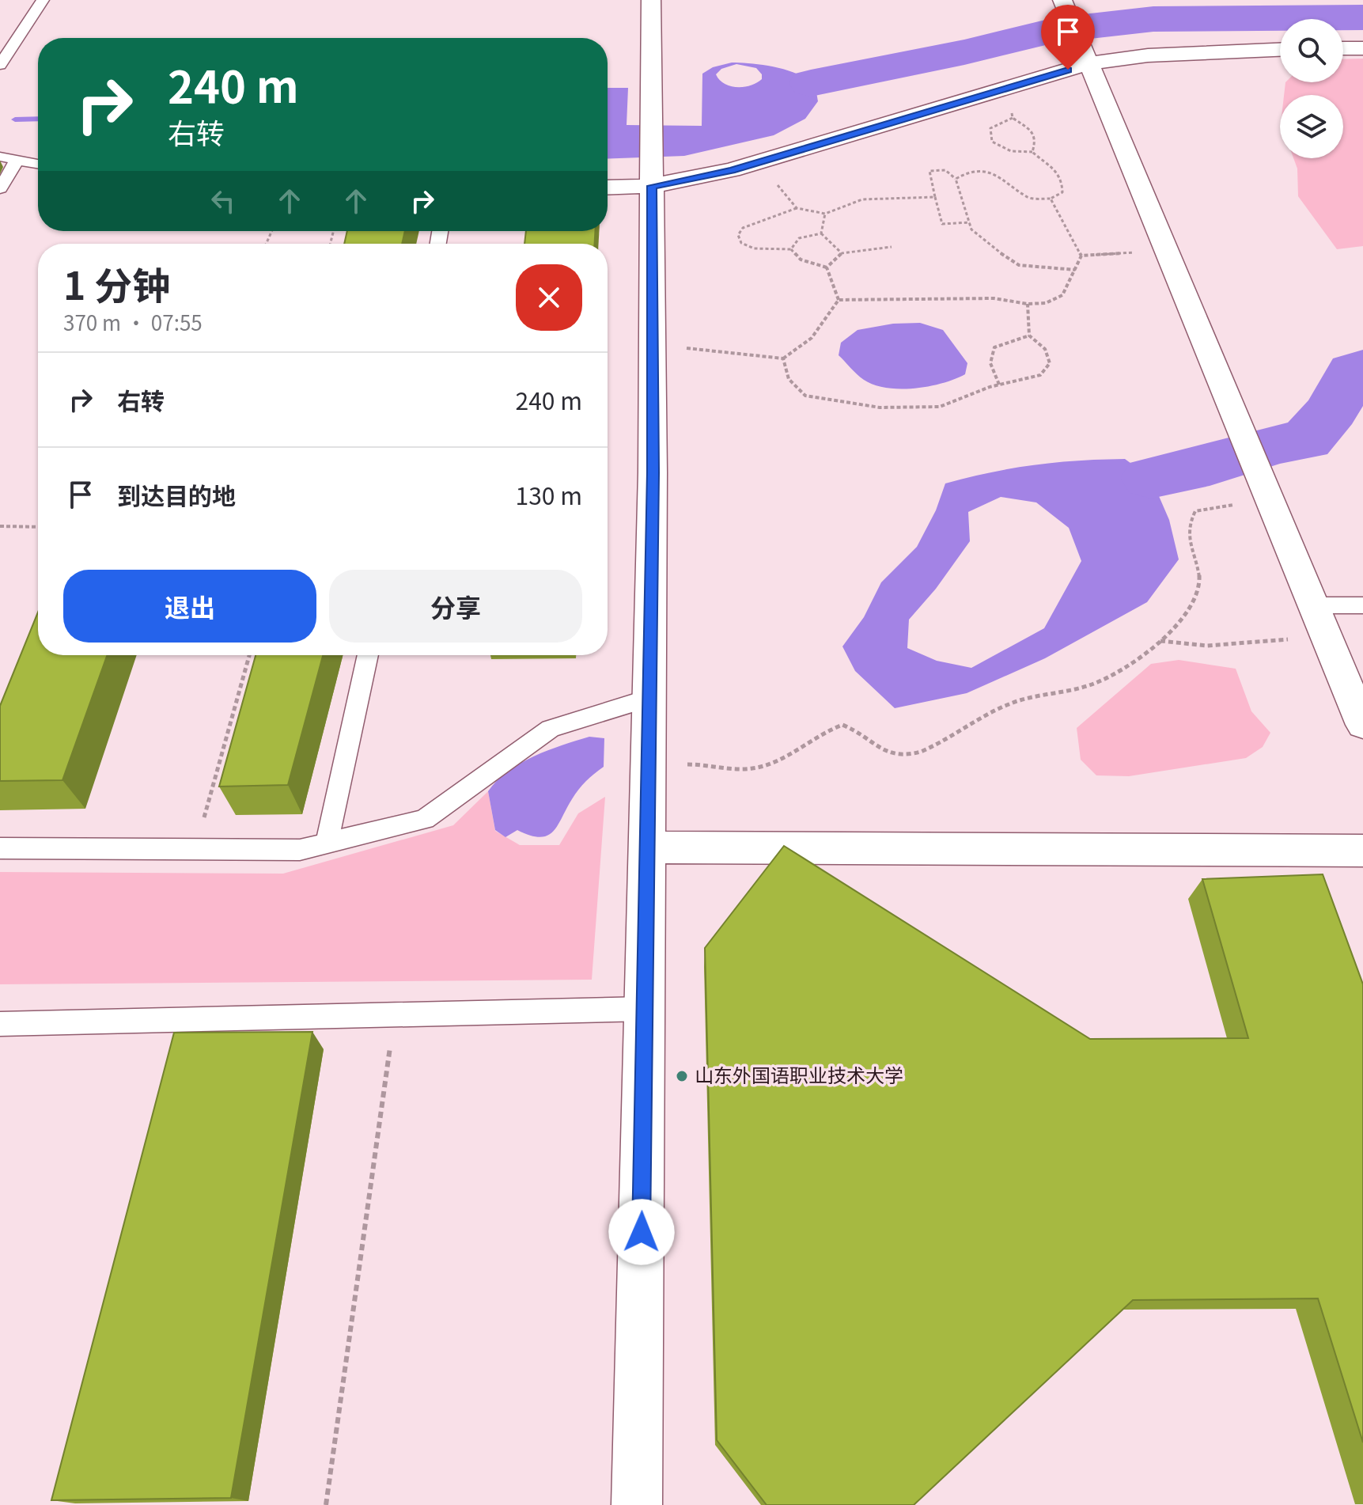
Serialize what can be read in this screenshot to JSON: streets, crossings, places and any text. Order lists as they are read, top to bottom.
{
  "places": ["山东外国语职业技术大学"],
  "page": {
    "turn": ["240 m", "右转"],
    "heading": ["1 分钟", "370 m · 07:55"],
    "list": [
      {
        "name": "右转",
        "value": "240 m"
      },
      {
        "name": "到达目的地",
        "value": "130 m"
      }
    ],
    "buttons": ["退出", "分享"]
  }
}
